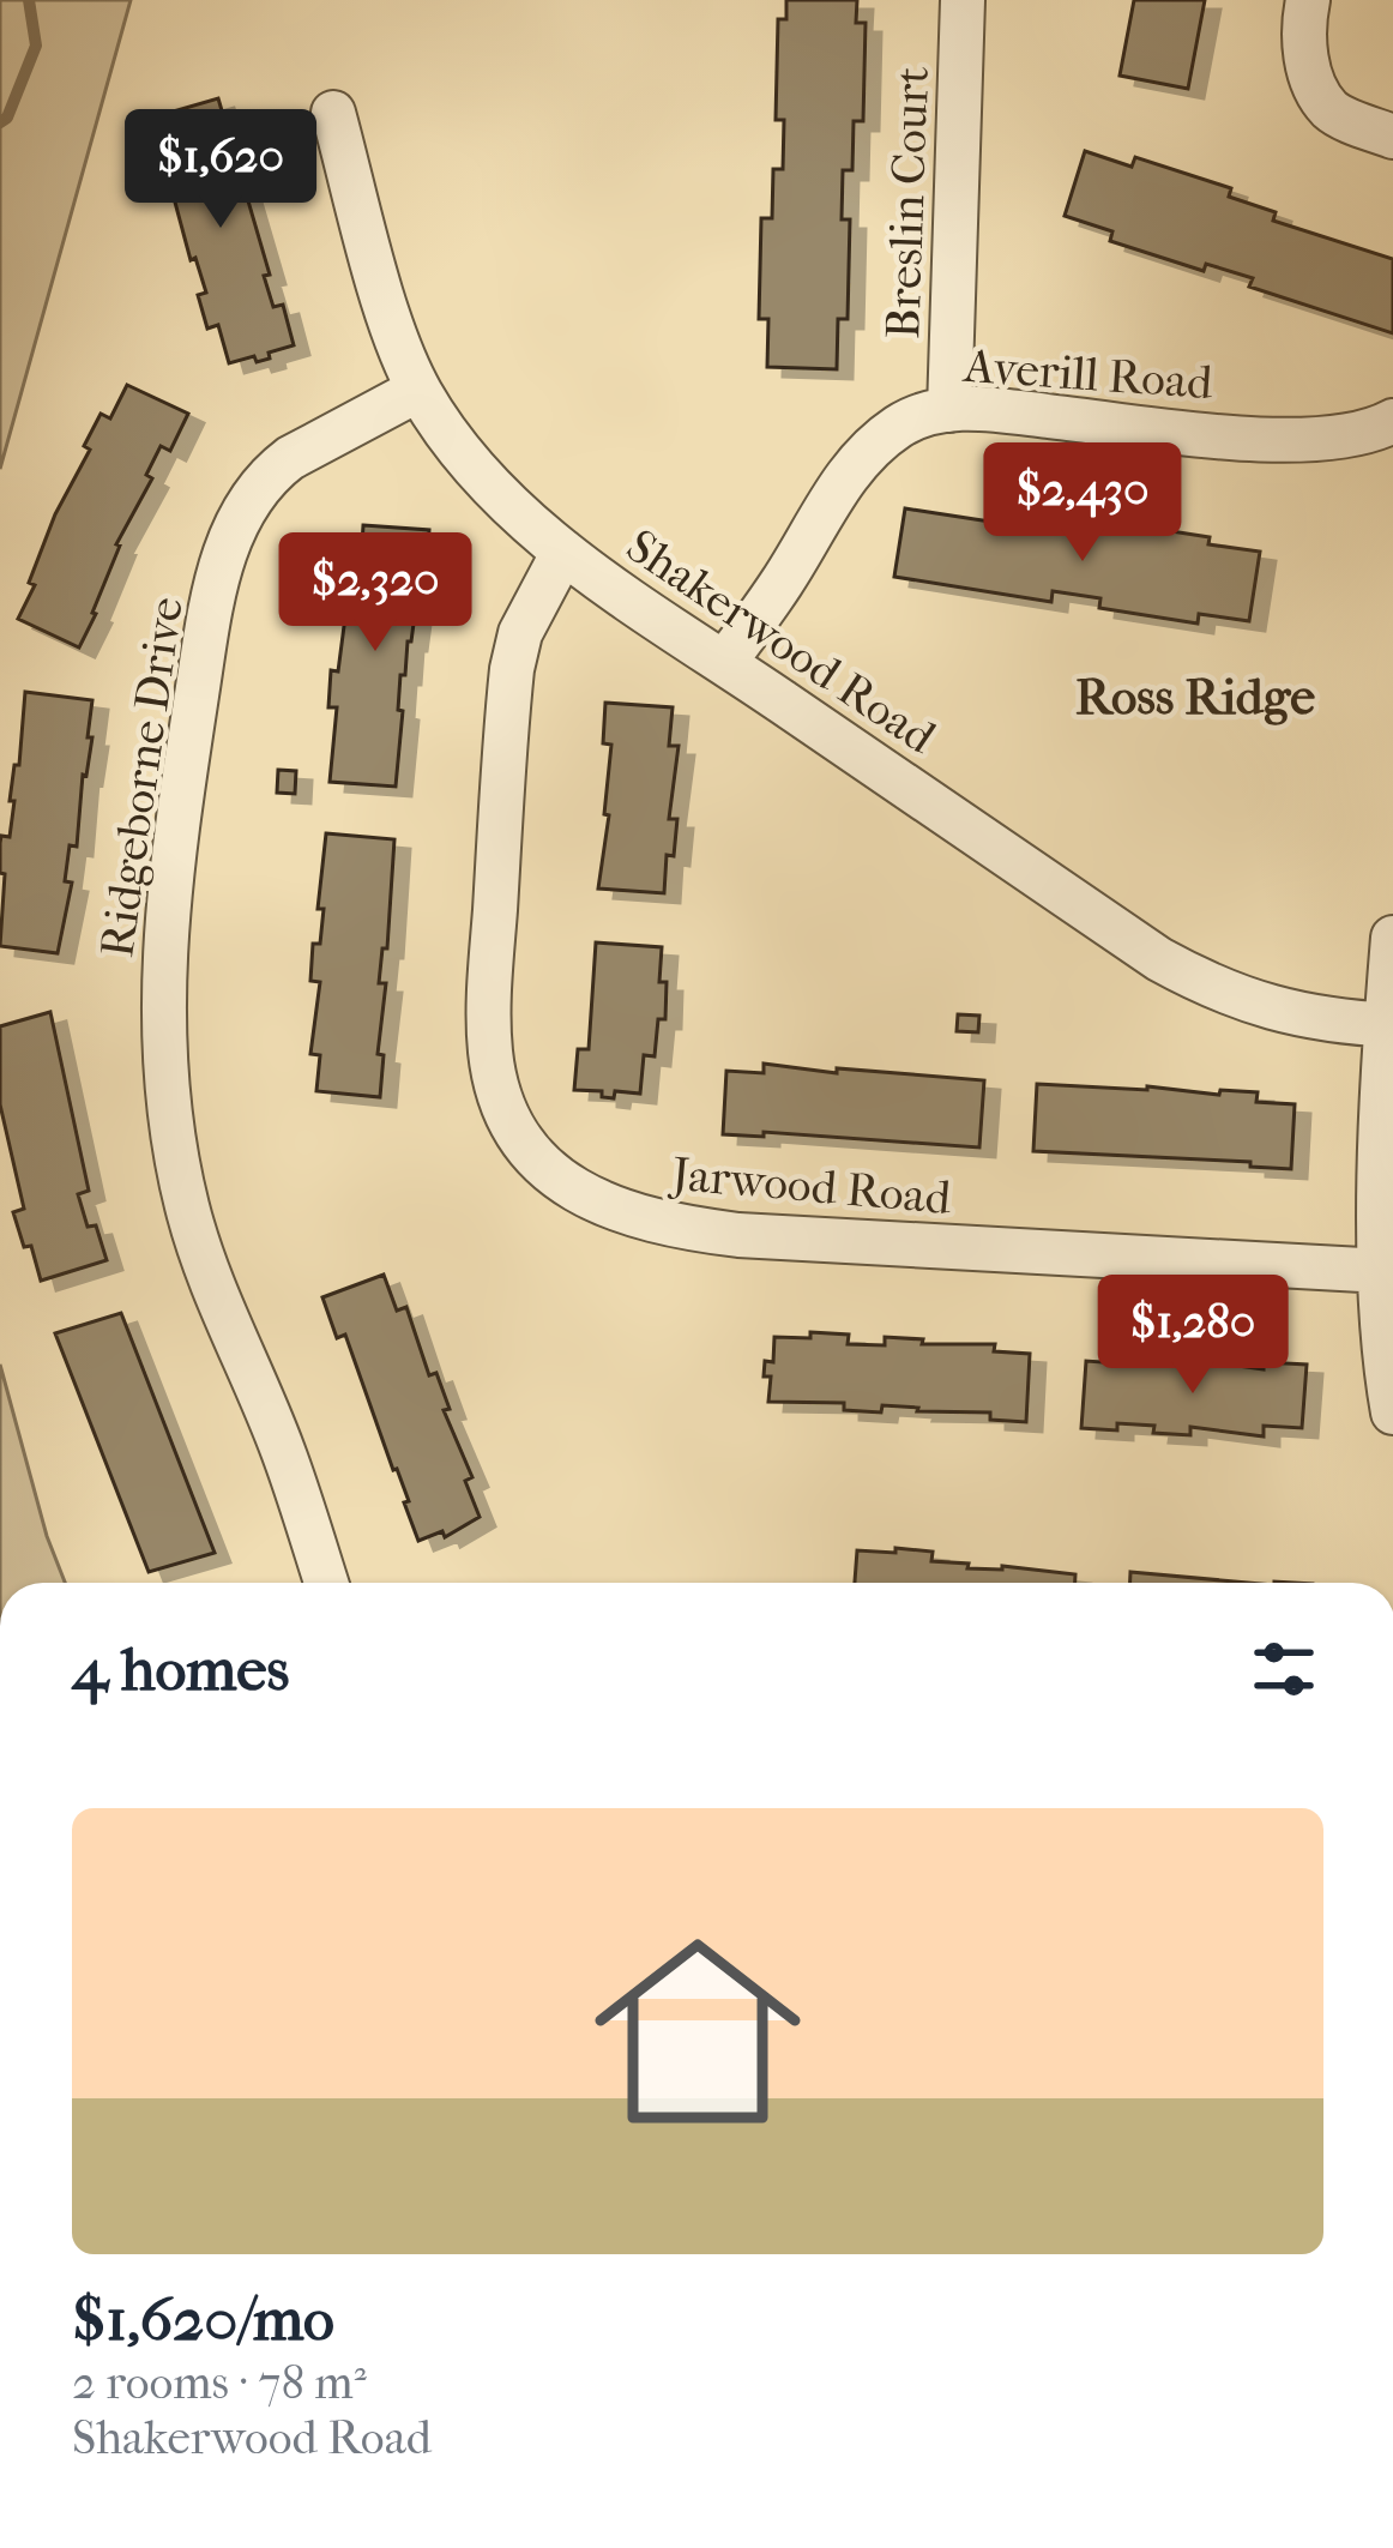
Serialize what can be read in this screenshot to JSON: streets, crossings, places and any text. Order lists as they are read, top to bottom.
{
  "streets": {
    "street": [
      "Breslin Court",
      "Averill Road",
      "Shakerwood Road",
      "Ridgeborne Drive",
      "Jarwood Road"
    ]
  },
  "crossings": [
    ["Breslin Court", "Averill Road"],
    ["Averill Road", "Shakerwood Road"],
    ["Shakerwood Road", "Ridgeborne Drive"],
    ["Shakerwood Road", "Jarwood Road"]
  ],
  "districts": ["Ross Ridge"],
  "page": {
    "price": [
      "$1,620",
      "$2,430",
      "$2,320",
      "$1,280"
    ],
    "heading": "4 homes",
    "list": [
      {
        "name": "$1,620/mo",
        "note": "2 rooms · 78 m² · Shakerwood Road"
      }
    ]
  }
}
